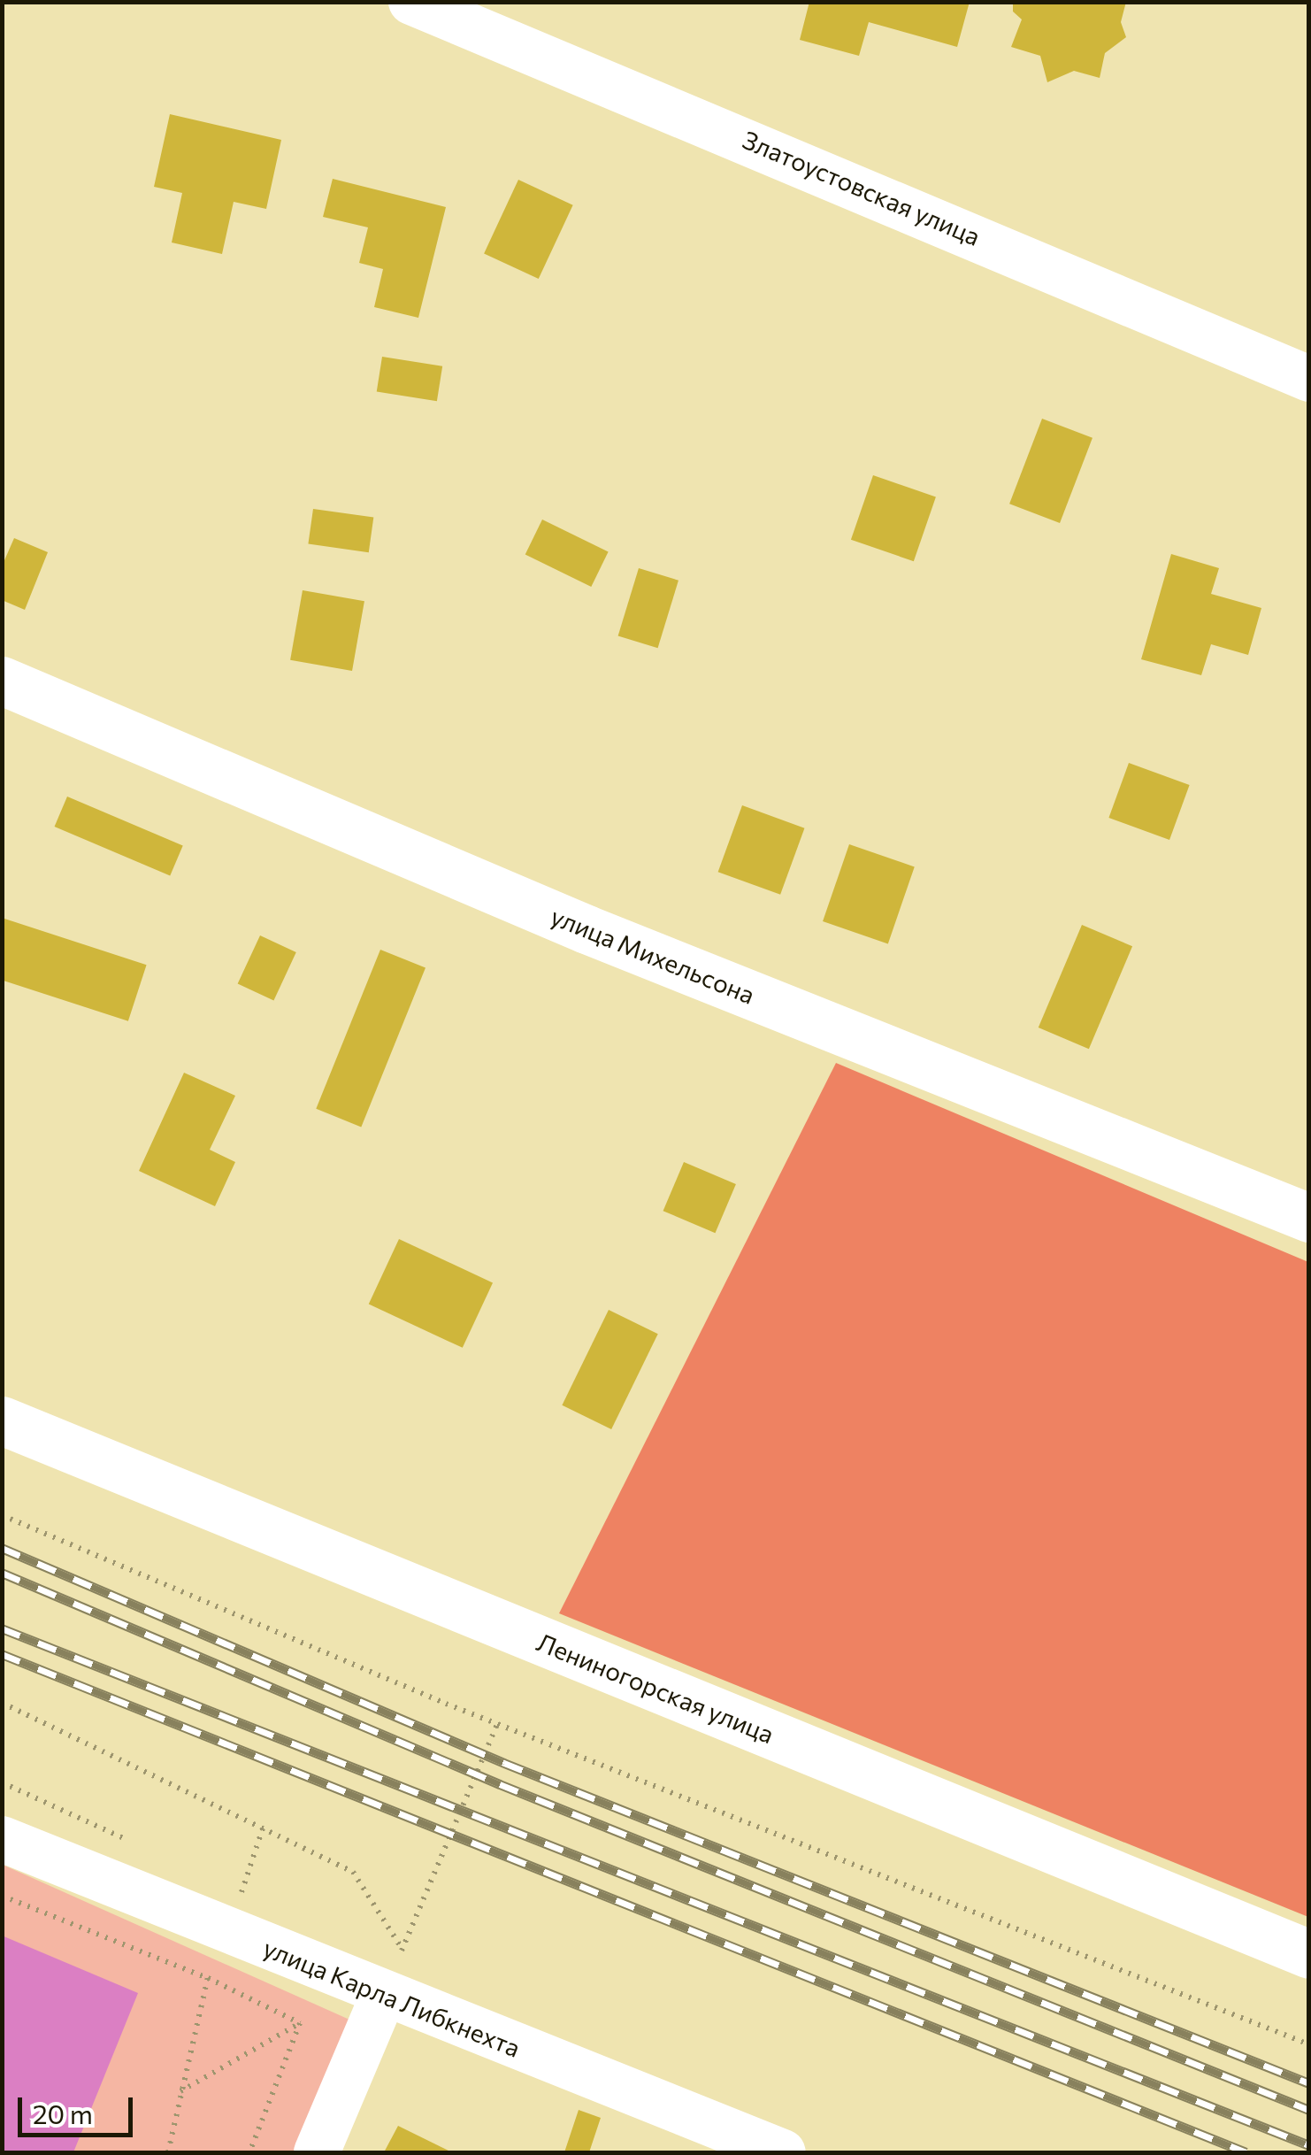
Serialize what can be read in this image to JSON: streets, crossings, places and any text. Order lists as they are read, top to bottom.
{
  "streets": {
    "street": [
      "Златоустовская улица",
      "улица Михельсона",
      "Лениногорская улица",
      "улица Карла Либкнехта"
    ]
  },
  "scale_bar": "20 m"
}
